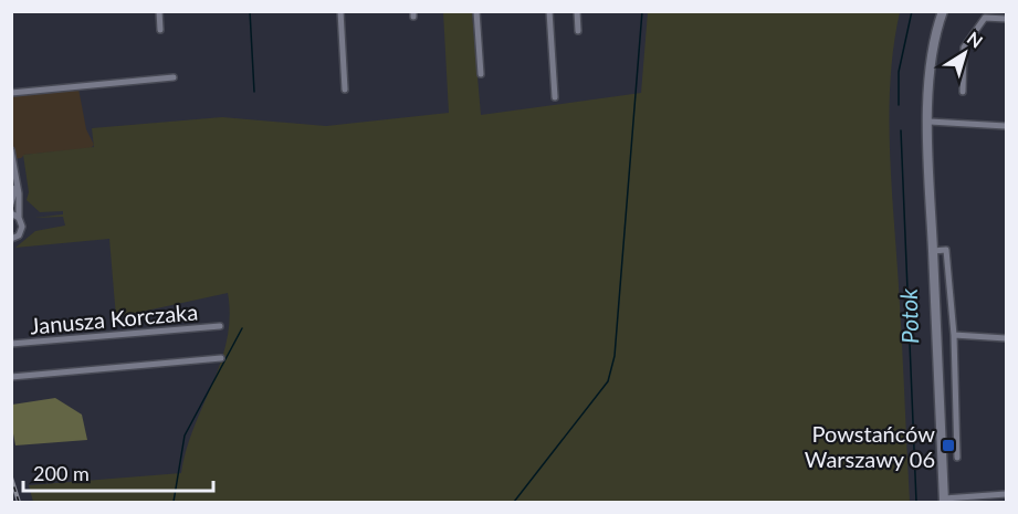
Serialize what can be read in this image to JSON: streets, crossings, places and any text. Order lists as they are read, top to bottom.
{
  "streets": {
    "street": ["Janusza Korczaka"]
  },
  "water": ["Potok"],
  "places": {
    "transit": ["Powstańców Warszawy 06"]
  },
  "scale_bar": "200 m",
  "north": "top right"
}
